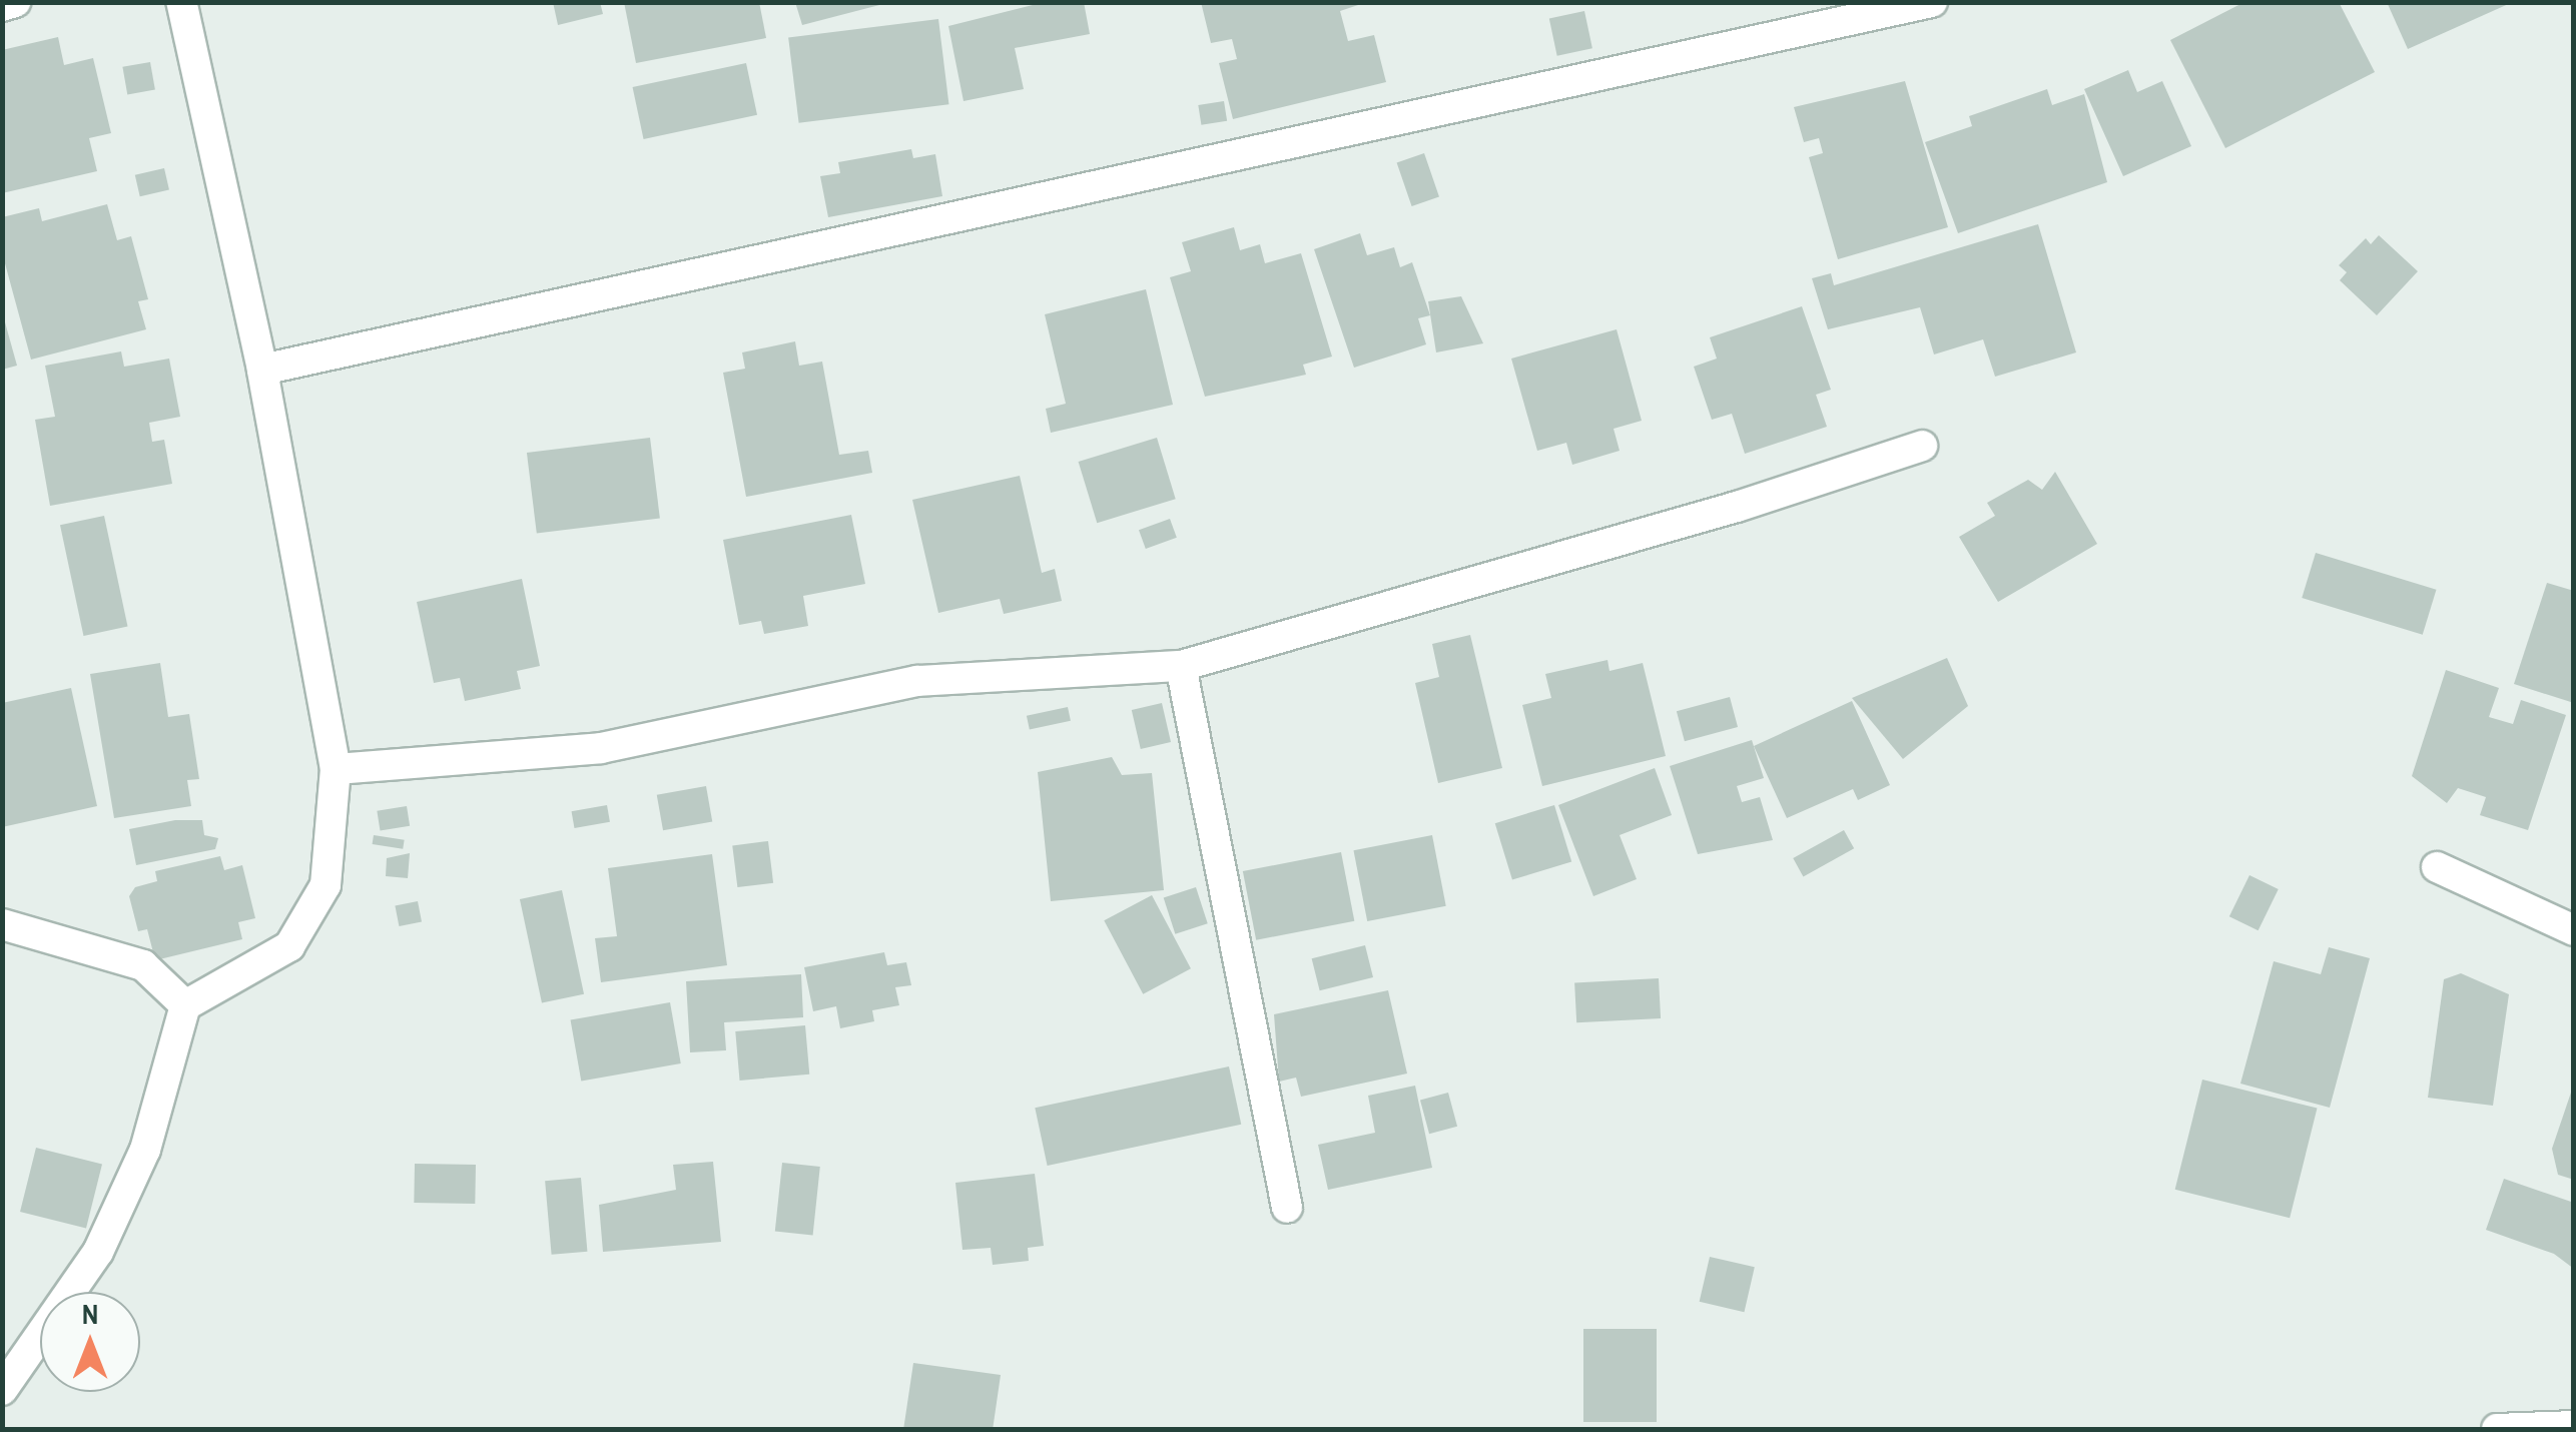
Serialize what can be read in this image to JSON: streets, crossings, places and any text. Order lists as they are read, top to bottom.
{
  "north": "top"
}
